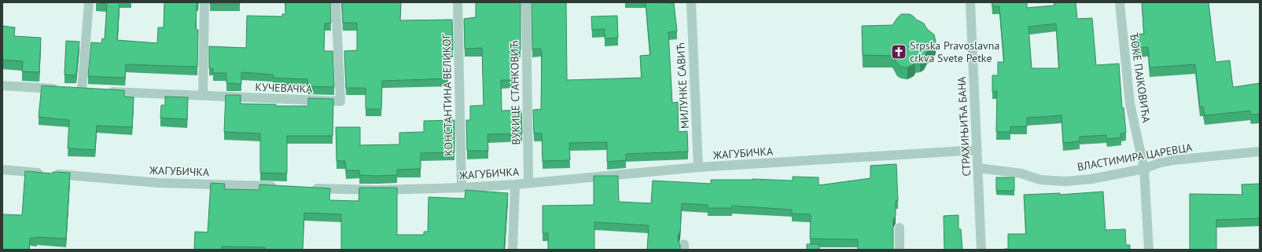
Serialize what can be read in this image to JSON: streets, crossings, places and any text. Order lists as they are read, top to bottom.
{
  "streets": {
    "street": [
      "ЂОКЕ ПАЈКОВИЋА",
      "МИЛУНКЕ САВИЋ",
      "КУЧЕВАЧКА",
      "ВУКИЦЕ СТАНКОВИЋ",
      "КОНСТАНТИНА ВЕЛИКОГ",
      "СТРАХИЊИЋА БАНА",
      "ЖАГУБИЧКА",
      "ВЛАСТИМИРА ЦАРЕВЦА"
    ]
  },
  "crossings": [
    ["ЂОКЕ ПАЈКОВИЋА", "ВЛАСТИМИРА ЦАРЕВЦА"],
    ["МИЛУНКЕ САВИЋ", "ЖАГУБИЧКА"],
    ["ВУКИЦЕ СТАНКОВИЋ", "ЖАГУБИЧКА"],
    ["КОНСТАНТИНА ВЕЛИКОГ", "ЖАГУБИЧКА"],
    ["СТРАХИЊИЋА БАНА", "ЖАГУБИЧКА"],
    ["СТРАХИЊИЋА БАНА", "ВЛАСТИМИРА ЦАРЕВЦА"]
  ],
  "places": {
    "church": ["Srpska Pravoslavna crkva Svete Petke"]
  }
}
